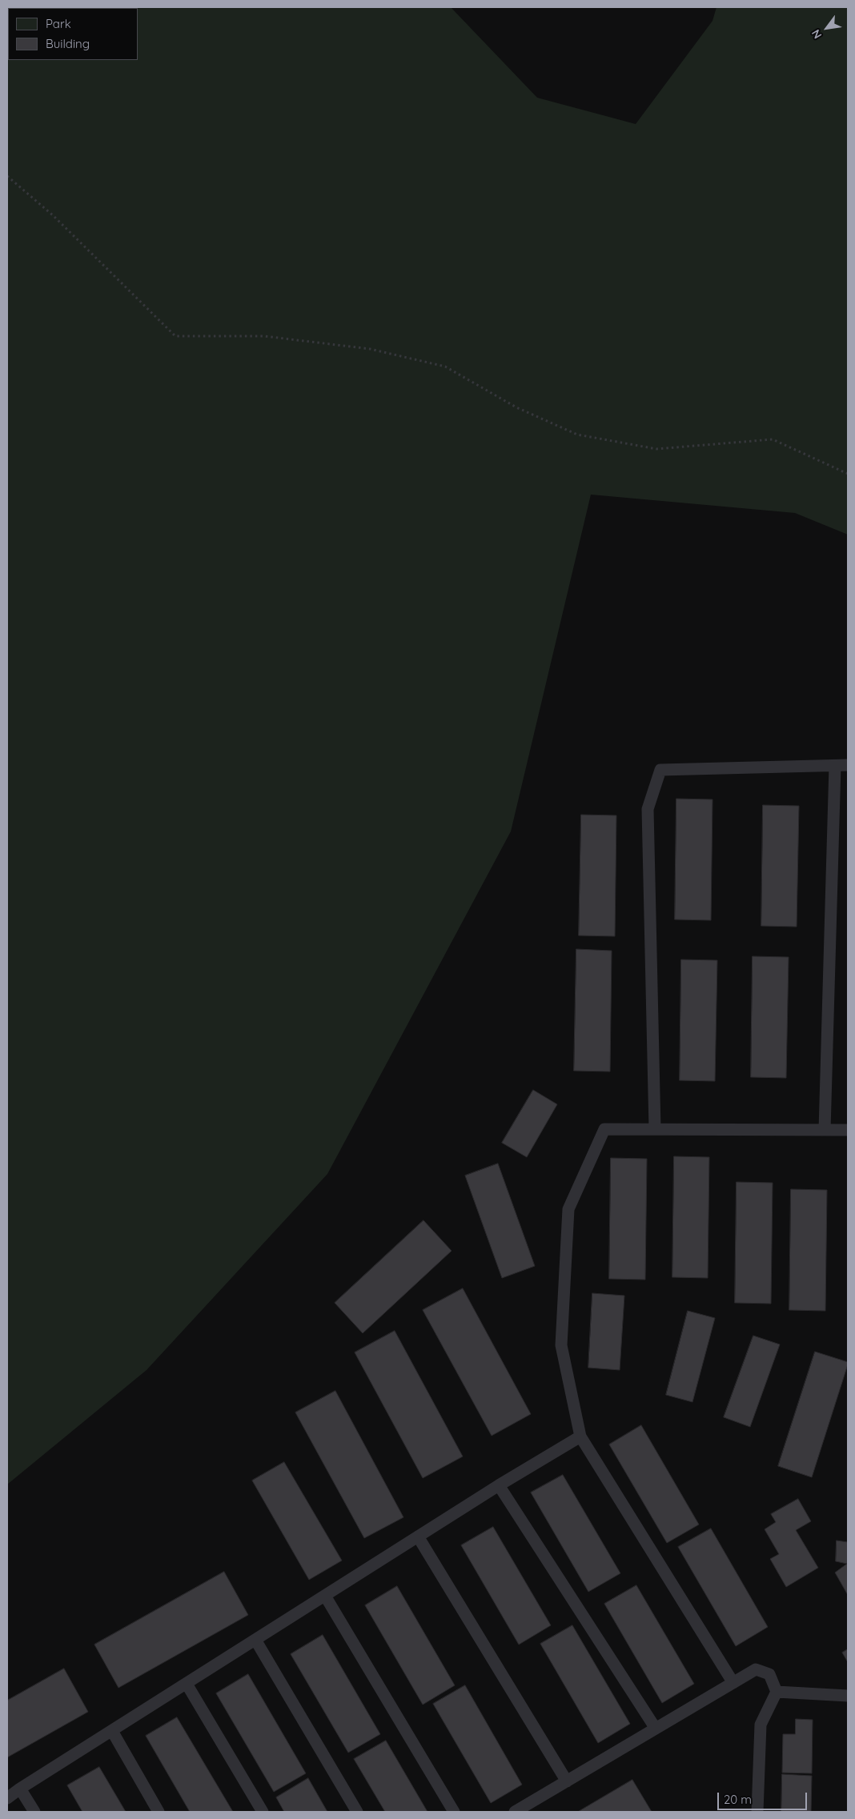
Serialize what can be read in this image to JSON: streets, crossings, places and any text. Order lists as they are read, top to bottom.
{
  "legend": ["Park", "Building"],
  "scale_bar": "20 m",
  "north": "bottom left"
}
